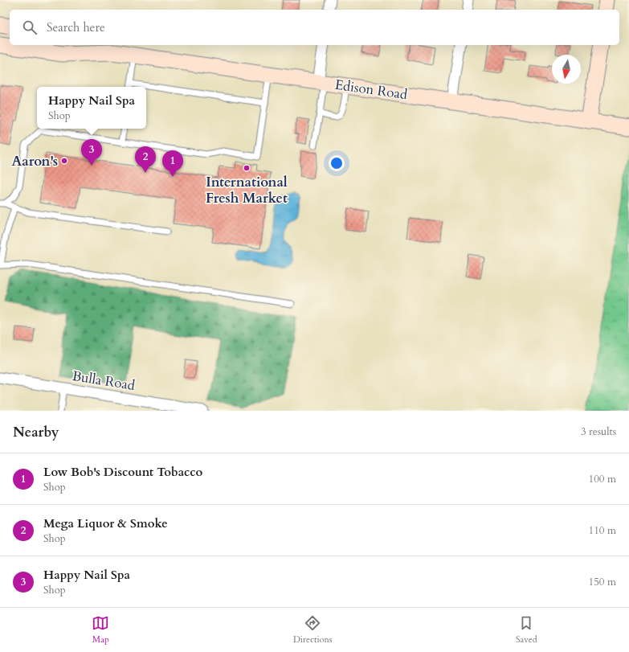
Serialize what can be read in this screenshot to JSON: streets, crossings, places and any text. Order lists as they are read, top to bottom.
{
  "streets": {
    "main road": ["Edison Road"],
    "street": ["Bulla Road"]
  },
  "places": ["Aaron's", "International Fresh Market"],
  "north": "bottom",
  "page": {
    "search": "Search here",
    "popup": ["Happy Nail Spa", "Shop"],
    "pins": ["3", "2", "1"],
    "heading": ["Nearby", "3 results"],
    "list": [
      {
        "mark": "1",
        "name": "Low Bob's Discount Tobacco",
        "note": "Shop",
        "value": "100 m"
      },
      {
        "mark": "2",
        "name": "Mega Liquor & Smoke",
        "note": "Shop",
        "value": "110 m"
      },
      {
        "mark": "3",
        "name": "Happy Nail Spa",
        "note": "Shop",
        "value": "150 m"
      }
    ],
    "nav": ["Map", "Directions", "Saved"]
  }
}
